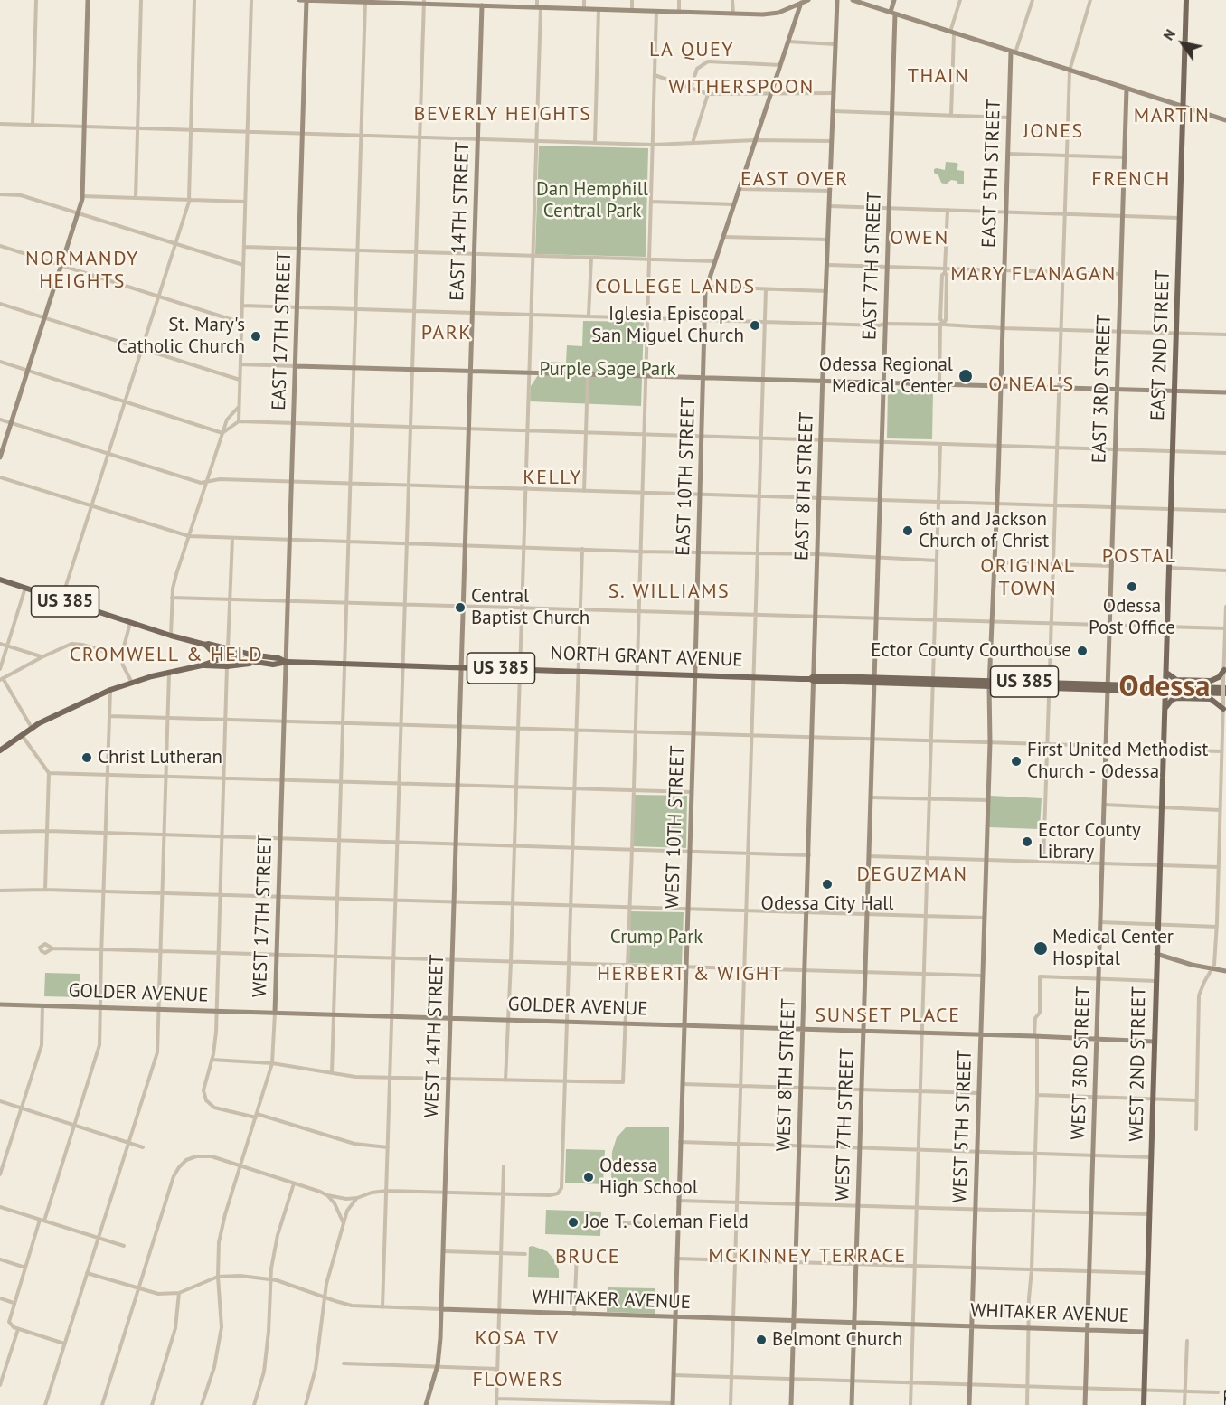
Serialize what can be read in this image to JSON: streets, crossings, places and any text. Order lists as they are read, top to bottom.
{
  "streets": {
    "main road": [
      "EAST 2ND STREET",
      "US 385",
      "NORTH GRANT AVENUE",
      "WEST 2ND STREET"
    ],
    "street": [
      "EAST 5TH STREET",
      "EAST 14TH STREET",
      "EAST 7TH STREET",
      "EAST 17TH STREET",
      "EAST 3RD STREET",
      "EAST 10TH STREET",
      "EAST 8TH STREET",
      "WEST 10TH STREET",
      "WEST 17TH STREET",
      "GOLDER AVENUE",
      "WEST 14TH STREET",
      "WEST 3RD STREET",
      "WEST 8TH STREET",
      "WEST 7TH STREET",
      "WEST 5TH STREET",
      "WHITAKER AVENUE"
    ]
  },
  "crossings": [
    ["EAST 5TH STREET", "NORTH GRANT AVENUE"],
    ["EAST 5TH STREET", "WEST 5TH STREET"],
    ["EAST 14TH STREET", "NORTH GRANT AVENUE"],
    ["EAST 14TH STREET", "WEST 14TH STREET"],
    ["EAST 7TH STREET", "NORTH GRANT AVENUE"],
    ["EAST 7TH STREET", "WEST 7TH STREET"],
    ["EAST 17TH STREET", "NORTH GRANT AVENUE"],
    ["EAST 17TH STREET", "WEST 17TH STREET"],
    ["EAST 2ND STREET", "NORTH GRANT AVENUE"],
    ["EAST 2ND STREET", "WEST 2ND STREET"],
    ["EAST 3RD STREET", "NORTH GRANT AVENUE"],
    ["EAST 3RD STREET", "WEST 3RD STREET"],
    ["EAST 10TH STREET", "NORTH GRANT AVENUE"],
    ["EAST 10TH STREET", "WEST 10TH STREET"],
    ["EAST 8TH STREET", "NORTH GRANT AVENUE"],
    ["EAST 8TH STREET", "WEST 8TH STREET"],
    ["US 385", "NORTH GRANT AVENUE"],
    ["NORTH GRANT AVENUE", "WEST 10TH STREET"],
    ["NORTH GRANT AVENUE", "WEST 17TH STREET"],
    ["NORTH GRANT AVENUE", "WEST 14TH STREET"],
    ["NORTH GRANT AVENUE", "WEST 3RD STREET"],
    ["NORTH GRANT AVENUE", "WEST 2ND STREET"],
    ["NORTH GRANT AVENUE", "WEST 8TH STREET"],
    ["NORTH GRANT AVENUE", "WEST 7TH STREET"],
    ["NORTH GRANT AVENUE", "WEST 5TH STREET"],
    ["WEST 10TH STREET", "GOLDER AVENUE"],
    ["WEST 10TH STREET", "WHITAKER AVENUE"],
    ["WEST 17TH STREET", "GOLDER AVENUE"],
    ["WEST 17TH STREET", "WHITAKER AVENUE"],
    ["GOLDER AVENUE", "WEST 14TH STREET"],
    ["GOLDER AVENUE", "WEST 3RD STREET"],
    ["GOLDER AVENUE", "WEST 2ND STREET"],
    ["GOLDER AVENUE", "WEST 8TH STREET"],
    ["GOLDER AVENUE", "WEST 7TH STREET"],
    ["GOLDER AVENUE", "WEST 5TH STREET"],
    ["WEST 14TH STREET", "WHITAKER AVENUE"],
    ["WEST 3RD STREET", "WHITAKER AVENUE"],
    ["WEST 2ND STREET", "WHITAKER AVENUE"],
    ["WEST 8TH STREET", "WHITAKER AVENUE"],
    ["WEST 7TH STREET", "WHITAKER AVENUE"],
    ["WEST 5TH STREET", "WHITAKER AVENUE"]
  ],
  "districts": [
    "LA QUEY",
    "THAIN",
    "WITHERSPOON",
    "BEVERLY HEIGHTS",
    "MARTIN",
    "JONES",
    "EAST OVER",
    "FRENCH",
    "OWEN",
    "NORMANDY HEIGHTS",
    "MARY FLANAGAN",
    "COLLEGE LANDS",
    "PARK",
    "O'NEAL'S",
    "KELLY",
    "POSTAL",
    "ORIGINAL TOWN",
    "S. WILLIAMS",
    "CROMWELL & HELD",
    "Odessa",
    "DEGUZMAN",
    "HERBERT & WIGHT",
    "SUNSET PLACE",
    "MCKINNEY TERRACE",
    "BRUCE",
    "KOSA TV",
    "FLOWERS"
  ],
  "parks": ["Dan Hemphill Central Park", "Purple Sage Park", "Crump Park"],
  "places": [
    "Iglesia Episcopal San Miguel Church",
    "St. Mary's Catholic Church",
    "Odessa Regional Medical Center",
    "6th and Jackson Church of Christ",
    "Odessa Post Office",
    "Central Baptist Church",
    "Ector County Courthouse",
    "Christ Lutheran",
    "First United Methodist Church - Odessa",
    "Ector County Library",
    "Odessa City Hall",
    "Medical Center Hospital",
    "Odessa High School",
    "Joe T. Coleman Field",
    "Belmont Church"
  ],
  "north": "top left"
}
